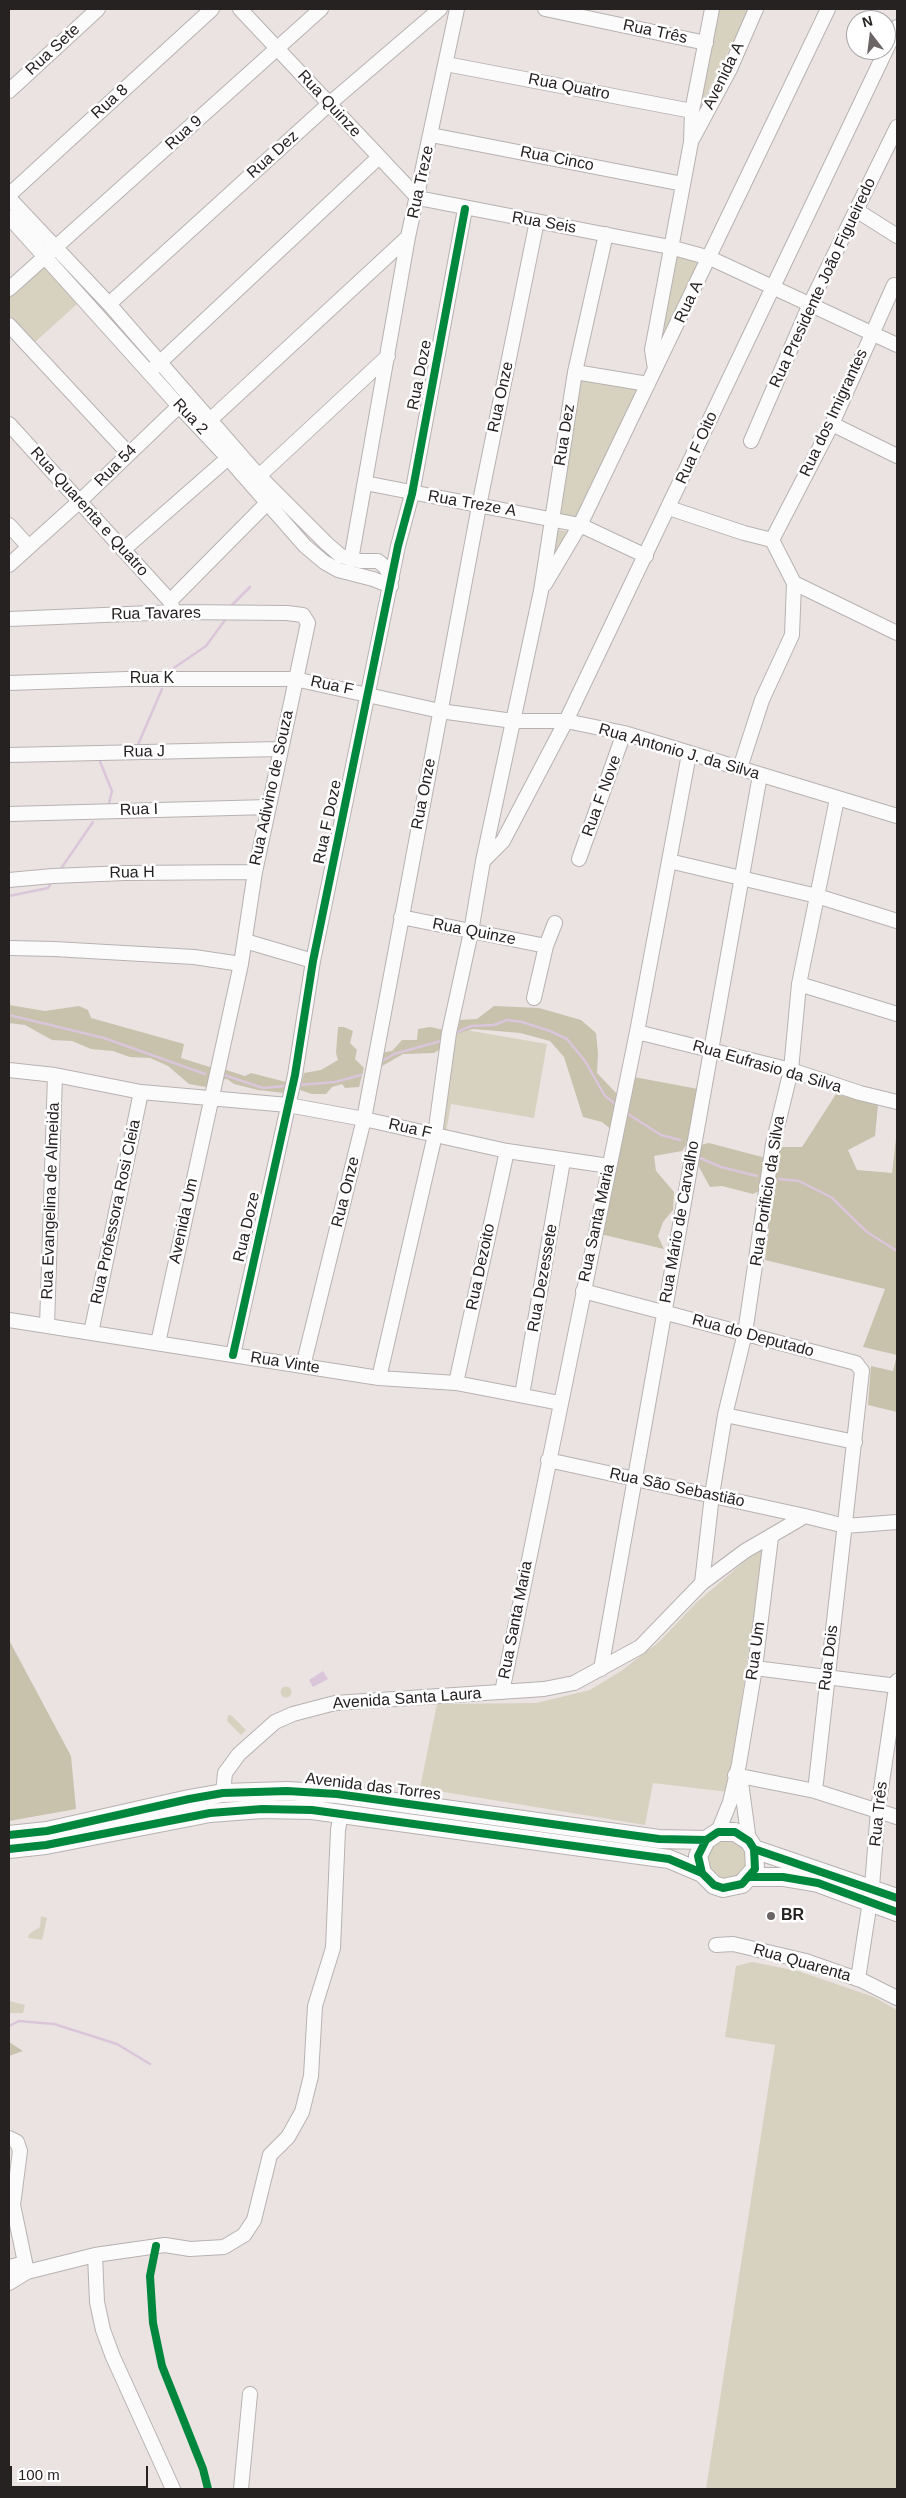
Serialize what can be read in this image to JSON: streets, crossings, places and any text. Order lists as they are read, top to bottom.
{
  "streets": {
    "main road": ["Avenida das Torres"],
    "street": [
      "Rua Três",
      "Rua Sete",
      "Avenida A",
      "Rua Quatro",
      "Rua 8",
      "Rua Quinze",
      "Rua 9",
      "Rua Dez",
      "Rua Cinco",
      "Rua Treze",
      "Rua Seis",
      "Rua Presidente João Figueiredo",
      "Rua A",
      "Rua Doze",
      "Rua Onze",
      "Rua dos Imigrantes",
      "Rua 2",
      "Rua F Oito",
      "Rua 54",
      "Rua Treze A",
      "Rua Quarenta e Quatro",
      "Rua Tavares",
      "Rua K",
      "Rua F",
      "Rua J",
      "Rua Antonio J. da Silva",
      "Rua Adivino de Souza",
      "Rua F Nove",
      "Rua I",
      "Rua F Doze",
      "Rua H",
      "Rua Eufrasio da Silva",
      "Rua Porificio da Silva",
      "Rua Evangelina de Almeida",
      "Rua Professora Rosi Cleia",
      "Avenida Um",
      "Rua Mário de Carvalho",
      "Rua Santa Maria",
      "Rua Dezoito",
      "Rua Dezessete",
      "Rua do Deputado",
      "Rua Vinte",
      "Rua São Sebastião",
      "Rua Um",
      "Rua Dois",
      "Avenida Santa Laura",
      "Rua Quarenta"
    ]
  },
  "crossings": [
    ["Rua Três", "Avenida das Torres"],
    ["Rua Três", "Rua Quarenta"],
    ["Rua Quatro", "Rua Treze"],
    ["Rua 8", "Rua 2"],
    ["Rua Quinze", "Rua 9"],
    ["Rua Quinze", "Rua Dez"],
    ["Rua Quinze", "Rua Treze"],
    ["Rua Quinze", "Rua Seis"],
    ["Rua Quinze", "Rua Onze"],
    ["Rua 9", "Rua 2"],
    ["Rua Dez", "Rua Seis"],
    ["Rua Dez", "Rua A"],
    ["Rua Dez", "Rua 2"],
    ["Rua Dez", "Rua Treze A"],
    ["Rua Cinco", "Rua Treze"],
    ["Rua Treze", "Rua Seis"],
    ["Rua Treze", "Rua 2"],
    ["Rua Treze", "Rua Treze A"],
    ["Rua Seis", "Rua Presidente João Figueiredo"],
    ["Rua Seis", "Rua A"],
    ["Rua Seis", "Rua Doze"],
    ["Rua Seis", "Rua Onze"],
    ["Rua Seis", "Rua dos Imigrantes"],
    ["Rua Seis", "Rua F Oito"],
    ["Rua A", "Rua Treze A"],
    ["Rua Doze", "Rua 2"],
    ["Rua Doze", "Rua Treze A"],
    ["Rua Doze", "Rua F"],
    ["Rua Doze", "Rua F Doze"],
    ["Rua Doze", "Rua Vinte"],
    ["Rua Onze", "Rua Treze A"],
    ["Rua Onze", "Rua F"],
    ["Rua Onze", "Rua Antonio J. da Silva"],
    ["Rua Onze", "Rua Vinte"],
    ["Rua 2", "Rua 54"],
    ["Rua 2", "Rua F Doze"],
    ["Rua F Oito", "Rua Treze A"],
    ["Rua F Oito", "Rua Antonio J. da Silva"],
    ["Rua 54", "Rua Quarenta e Quatro"],
    ["Rua Quarenta e Quatro", "Rua Tavares"],
    ["Rua Tavares", "Rua Adivino de Souza"],
    ["Rua K", "Rua F"],
    ["Rua K", "Rua Adivino de Souza"],
    ["Rua F", "Rua Antonio J. da Silva"],
    ["Rua F", "Rua Adivino de Souza"],
    ["Rua F", "Rua F Doze"],
    ["Rua F", "Rua Evangelina de Almeida"],
    ["Rua F", "Rua Professora Rosi Cleia"],
    ["Rua F", "Avenida Um"],
    ["Rua F", "Rua Santa Maria"],
    ["Rua F", "Rua Dezoito"],
    ["Rua F", "Rua Dezessete"],
    ["Rua J", "Rua Adivino de Souza"],
    ["Rua Antonio J. da Silva", "Rua F Nove"],
    ["Rua Antonio J. da Silva", "Rua F Doze"],
    ["Rua Antonio J. da Silva", "Rua Porificio da Silva"],
    ["Rua Antonio J. da Silva", "Rua Mário de Carvalho"],
    ["Rua Antonio J. da Silva", "Rua Santa Maria"],
    ["Rua Adivino de Souza", "Rua I"],
    ["Rua Adivino de Souza", "Rua H"],
    ["Rua Adivino de Souza", "Avenida Um"],
    ["Rua Eufrasio da Silva", "Rua Porificio da Silva"],
    ["Rua Eufrasio da Silva", "Rua Mário de Carvalho"],
    ["Rua Eufrasio da Silva", "Rua Santa Maria"],
    ["Rua Porificio da Silva", "Rua do Deputado"],
    ["Rua Porificio da Silva", "Rua São Sebastião"],
    ["Rua Porificio da Silva", "Avenida Santa Laura"],
    ["Rua Evangelina de Almeida", "Rua Vinte"],
    ["Rua Professora Rosi Cleia", "Rua Vinte"],
    ["Avenida Um", "Rua Vinte"],
    ["Rua Mário de Carvalho", "Rua do Deputado"],
    ["Rua Mário de Carvalho", "Rua São Sebastião"],
    ["Rua Mário de Carvalho", "Avenida Santa Laura"],
    ["Rua Santa Maria", "Rua do Deputado"],
    ["Rua Santa Maria", "Rua Vinte"],
    ["Rua Santa Maria", "Rua São Sebastião"],
    ["Rua Santa Maria", "Avenida Santa Laura"],
    ["Rua Dezoito", "Rua Vinte"],
    ["Rua Dezessete", "Rua Vinte"],
    ["Rua do Deputado", "Rua Dois"],
    ["Rua São Sebastião", "Avenida Santa Laura"],
    ["Rua Um", "Avenida Santa Laura"],
    ["Rua Um", "Avenida das Torres"],
    ["Avenida Santa Laura", "Avenida das Torres"]
  ],
  "places": ["BR"],
  "scale_bar": "100 m",
  "north": "top"
}
